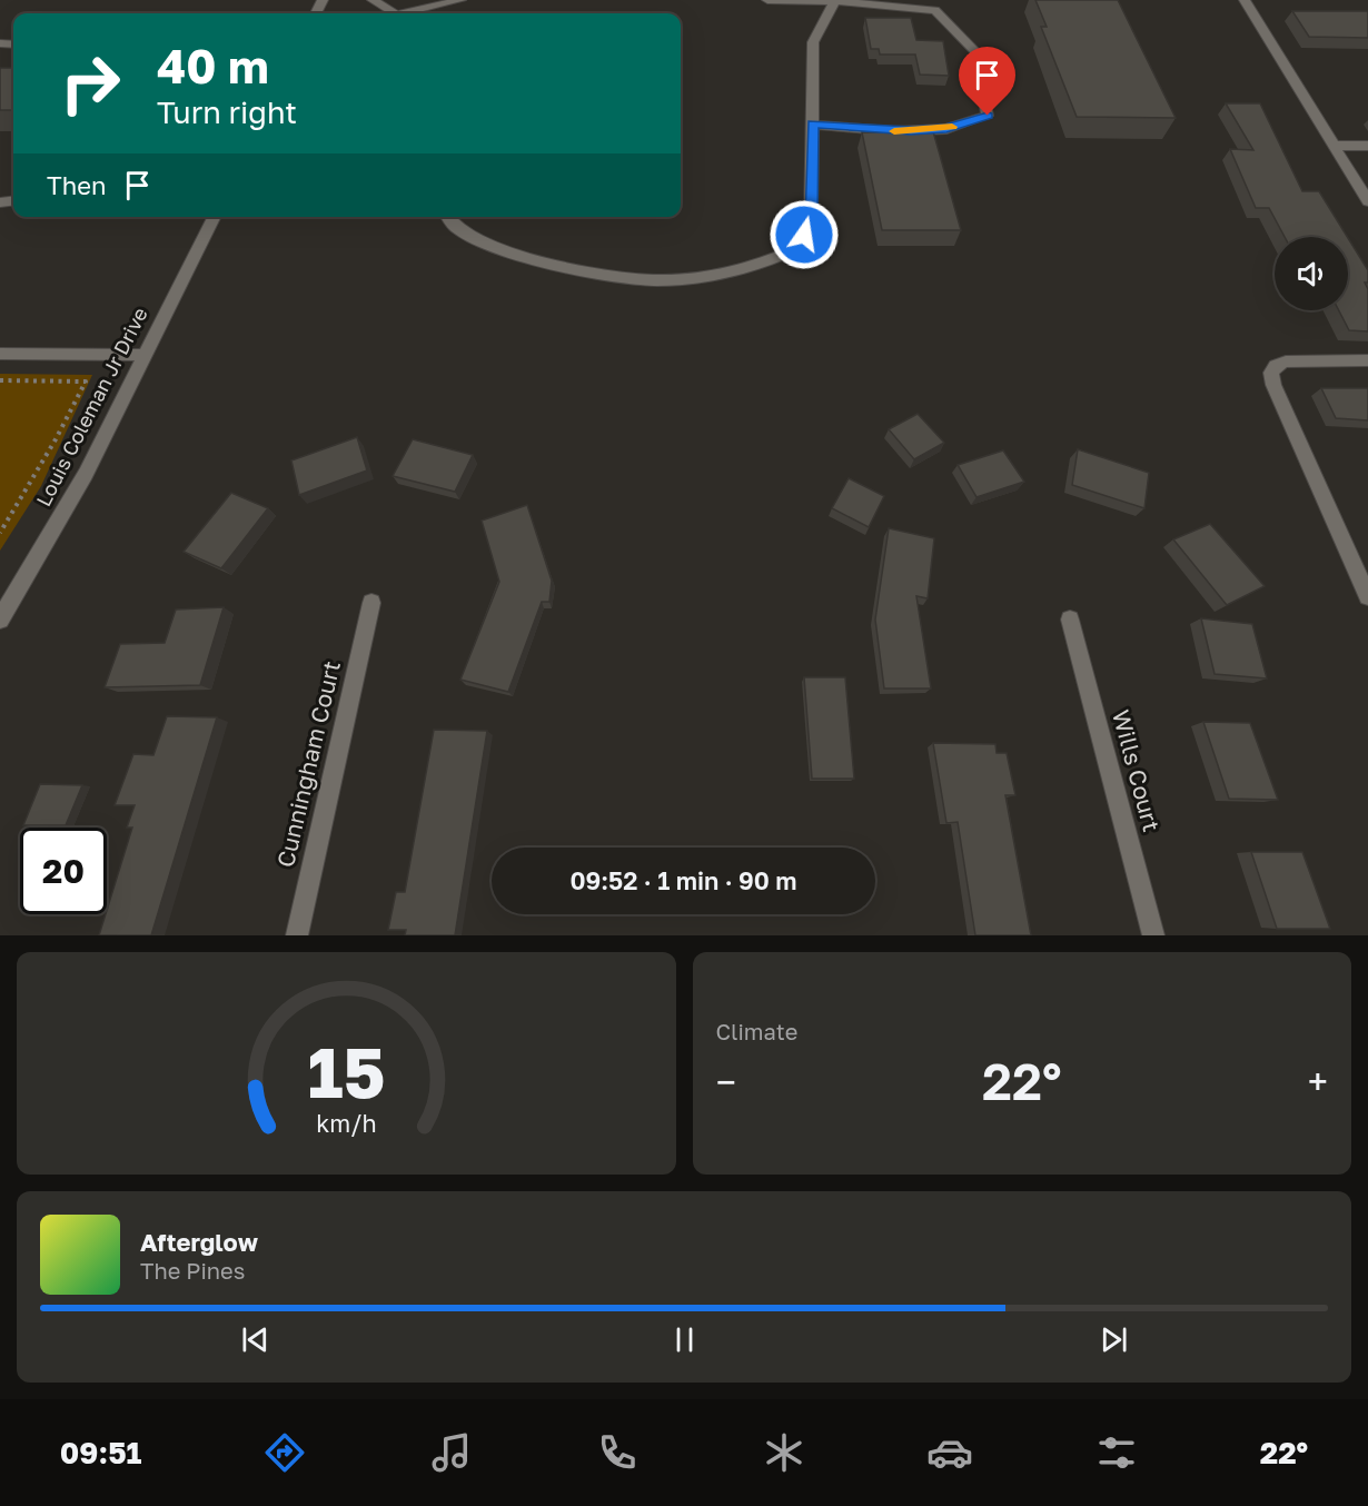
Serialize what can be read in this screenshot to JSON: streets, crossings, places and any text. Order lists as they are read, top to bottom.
{
  "streets": {
    "street": ["Louis Coleman Jr Drive", "Cunningham Court", "Wills Court"]
  },
  "page": {
    "turn": ["40 m", "Turn right"],
    "then": "Then",
    "limit": "20",
    "trip": "09:52 · 1 min · 90 m",
    "tile": "Climate",
    "heat": ["−", "22°", "+"],
    "song": ["Afterglow", "The Pines"],
    "tabs": ["09:51", "22°"],
    "gauge": ["15", "km/h"]
  }
}
